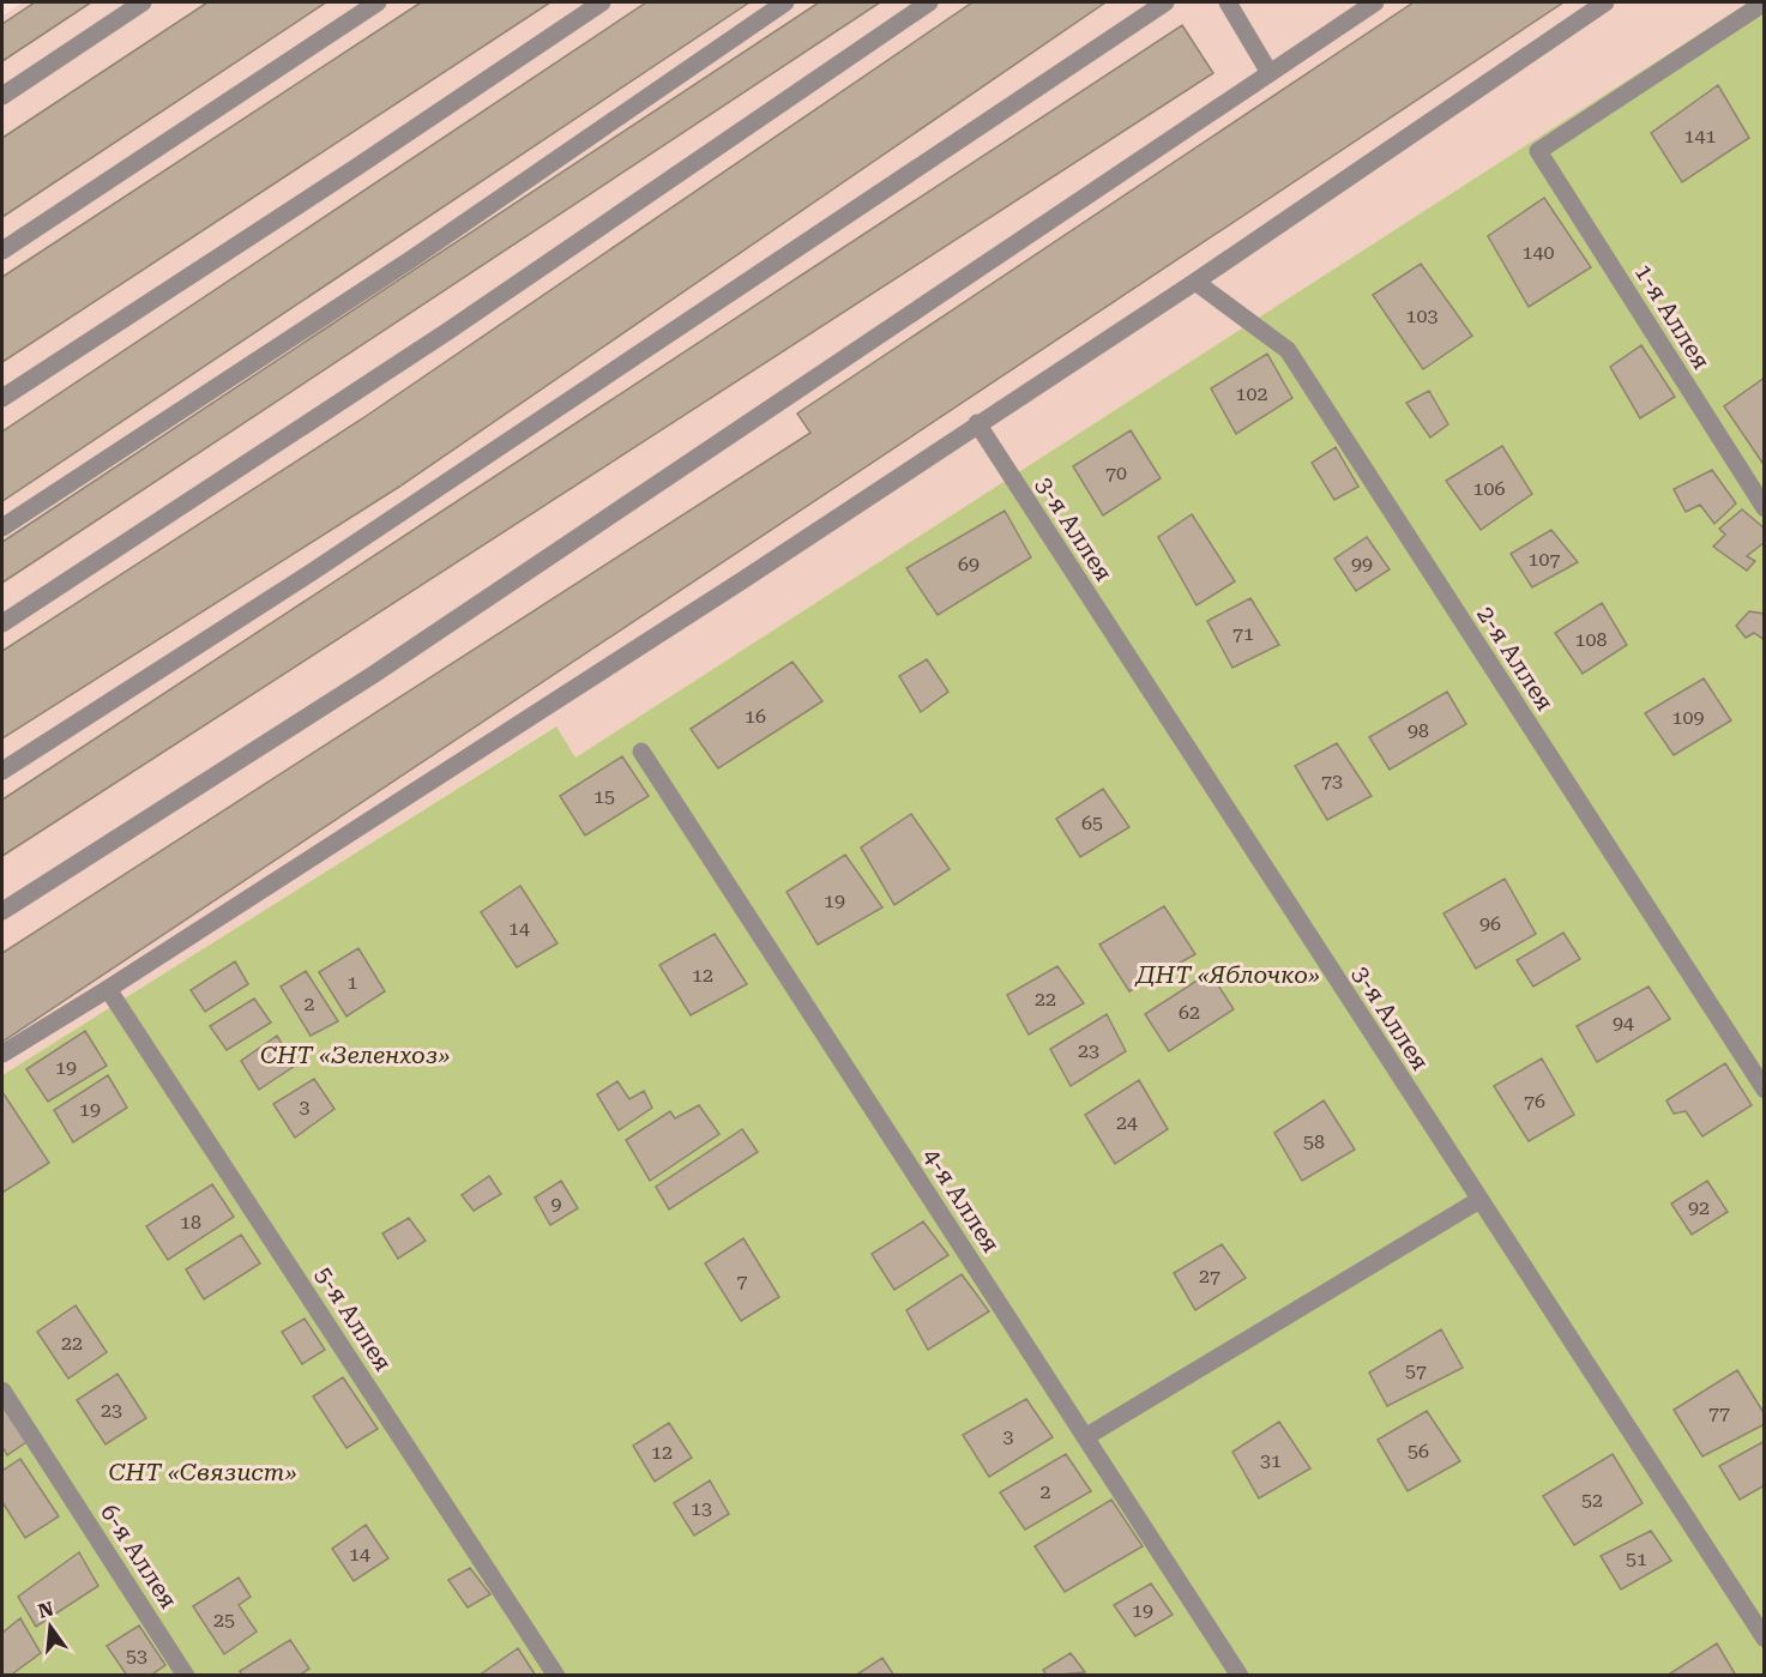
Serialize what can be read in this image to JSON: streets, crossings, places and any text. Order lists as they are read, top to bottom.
{
  "streets": {
    "lane": [
      "1-я Аллея",
      "3-я Аллея",
      "2-я Аллея",
      "4-я Аллея",
      "5-я Аллея",
      "6-я Аллея"
    ]
  },
  "parks": ["ДНТ «Яблочко»", "СНТ «Зеленхоз»", "СНТ «Связист»"],
  "house_numbers": [
    "141",
    "140",
    "103",
    "102",
    "70",
    "106",
    "107",
    "69",
    "99",
    "71",
    "108",
    "16",
    "109",
    "98",
    "73",
    "15",
    "65",
    "19",
    "96",
    "14",
    "12",
    "1",
    "22",
    "2",
    "62",
    "94",
    "23",
    "19",
    "76",
    "3",
    "19",
    "24",
    "58",
    "9",
    "92",
    "18",
    "27",
    "7",
    "22",
    "57",
    "23",
    "77",
    "3",
    "56",
    "12",
    "31",
    "2",
    "52",
    "13",
    "14",
    "51",
    "19",
    "25",
    "53"
  ],
  "north": "top"
}
